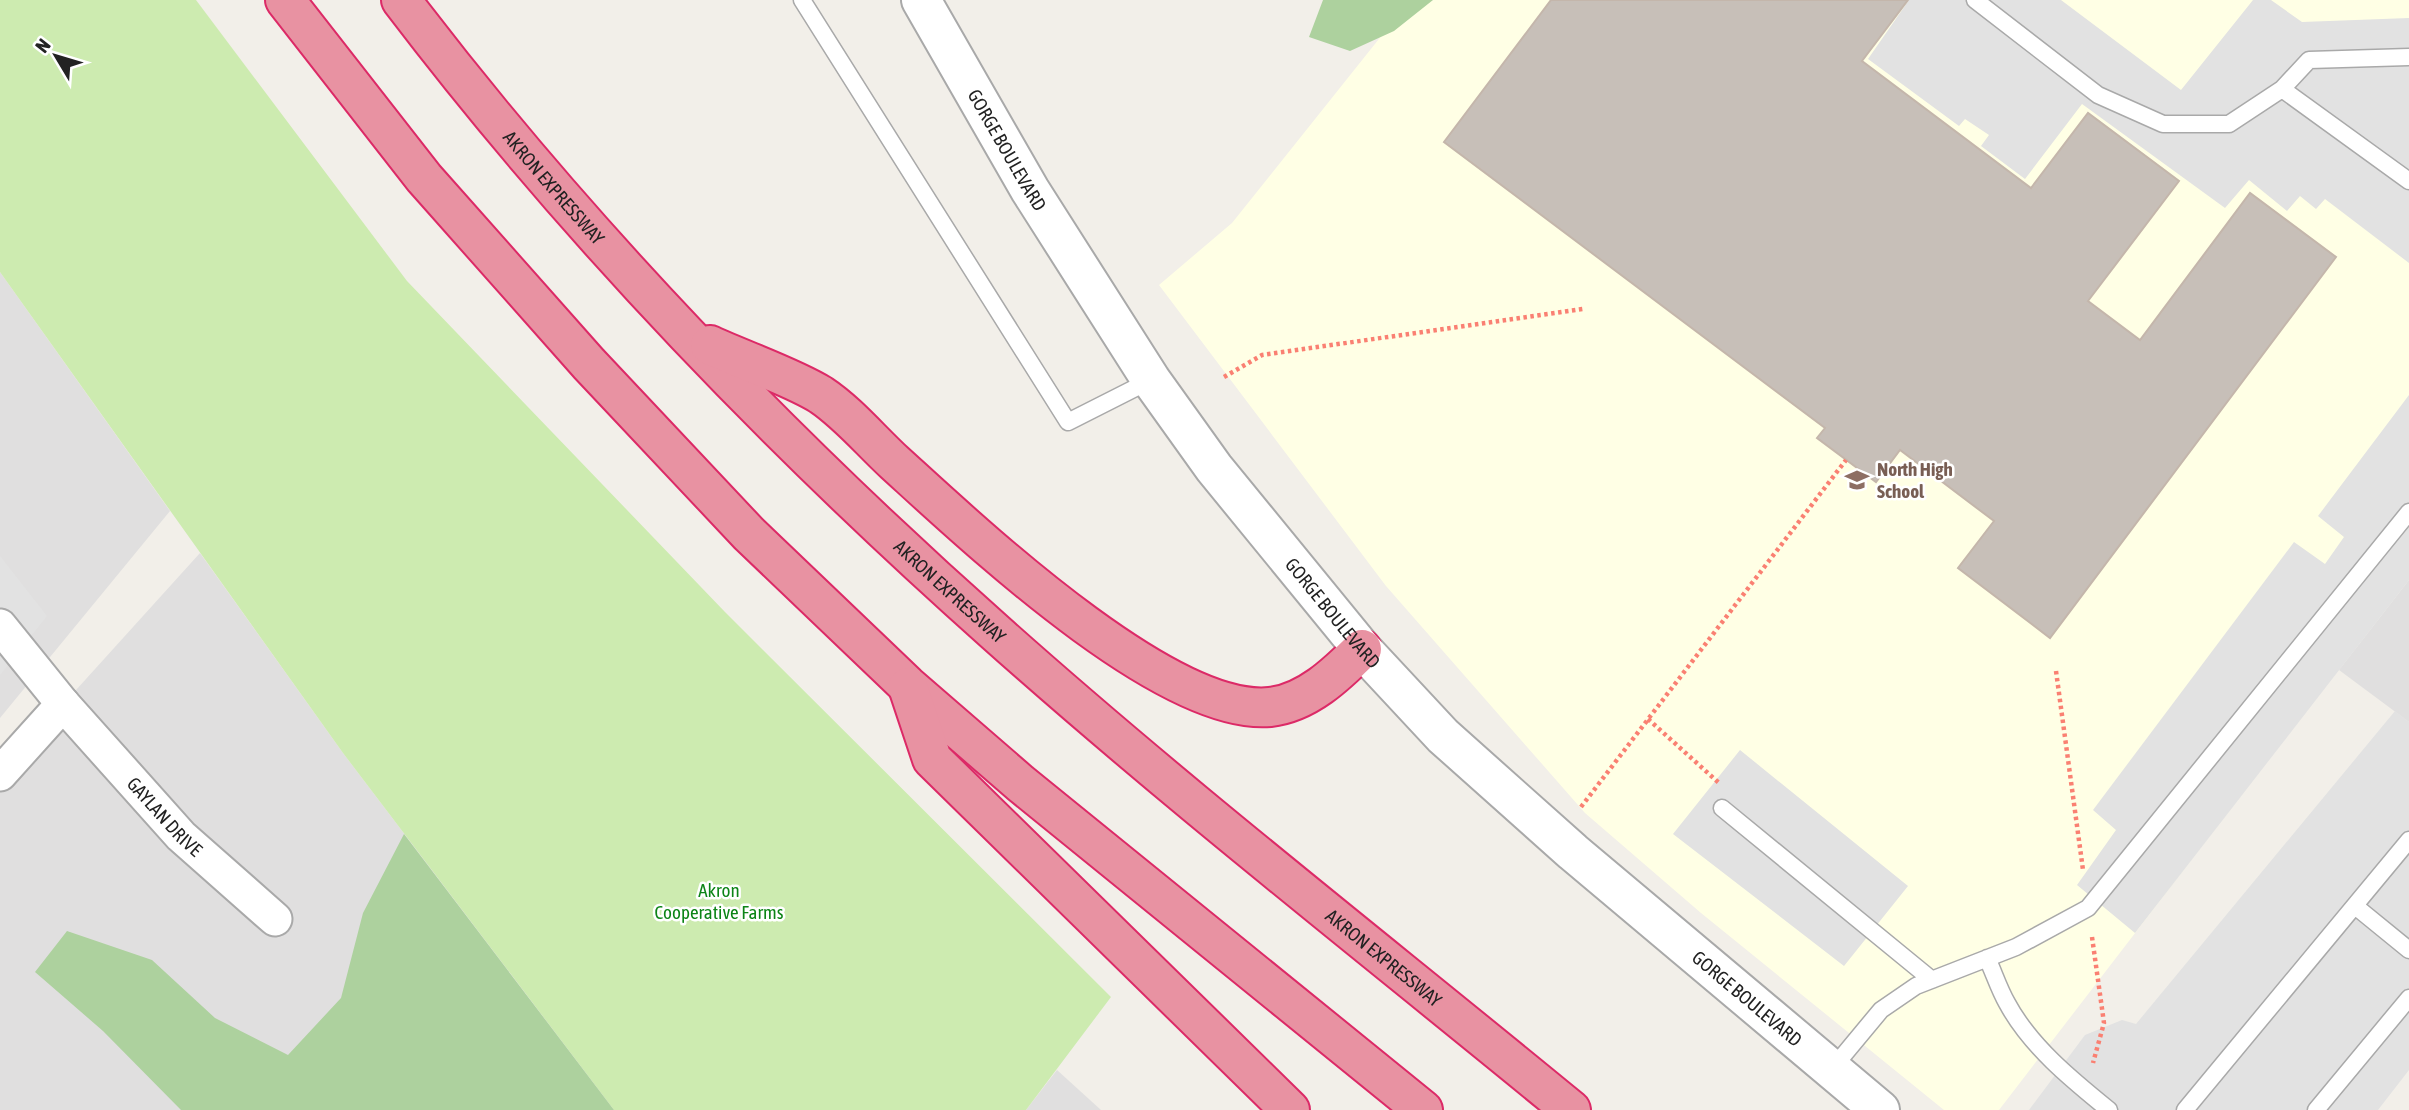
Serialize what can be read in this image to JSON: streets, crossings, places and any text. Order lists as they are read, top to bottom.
{
  "streets": {
    "highway": ["AKRON EXPRESSWAY"],
    "street": ["GORGE BOULEVARD", "GAYLAN DRIVE"]
  },
  "parks": ["Akron Cooperative Farms"],
  "places": {
    "school or university": ["North High School"]
  },
  "north": "top left"
}
